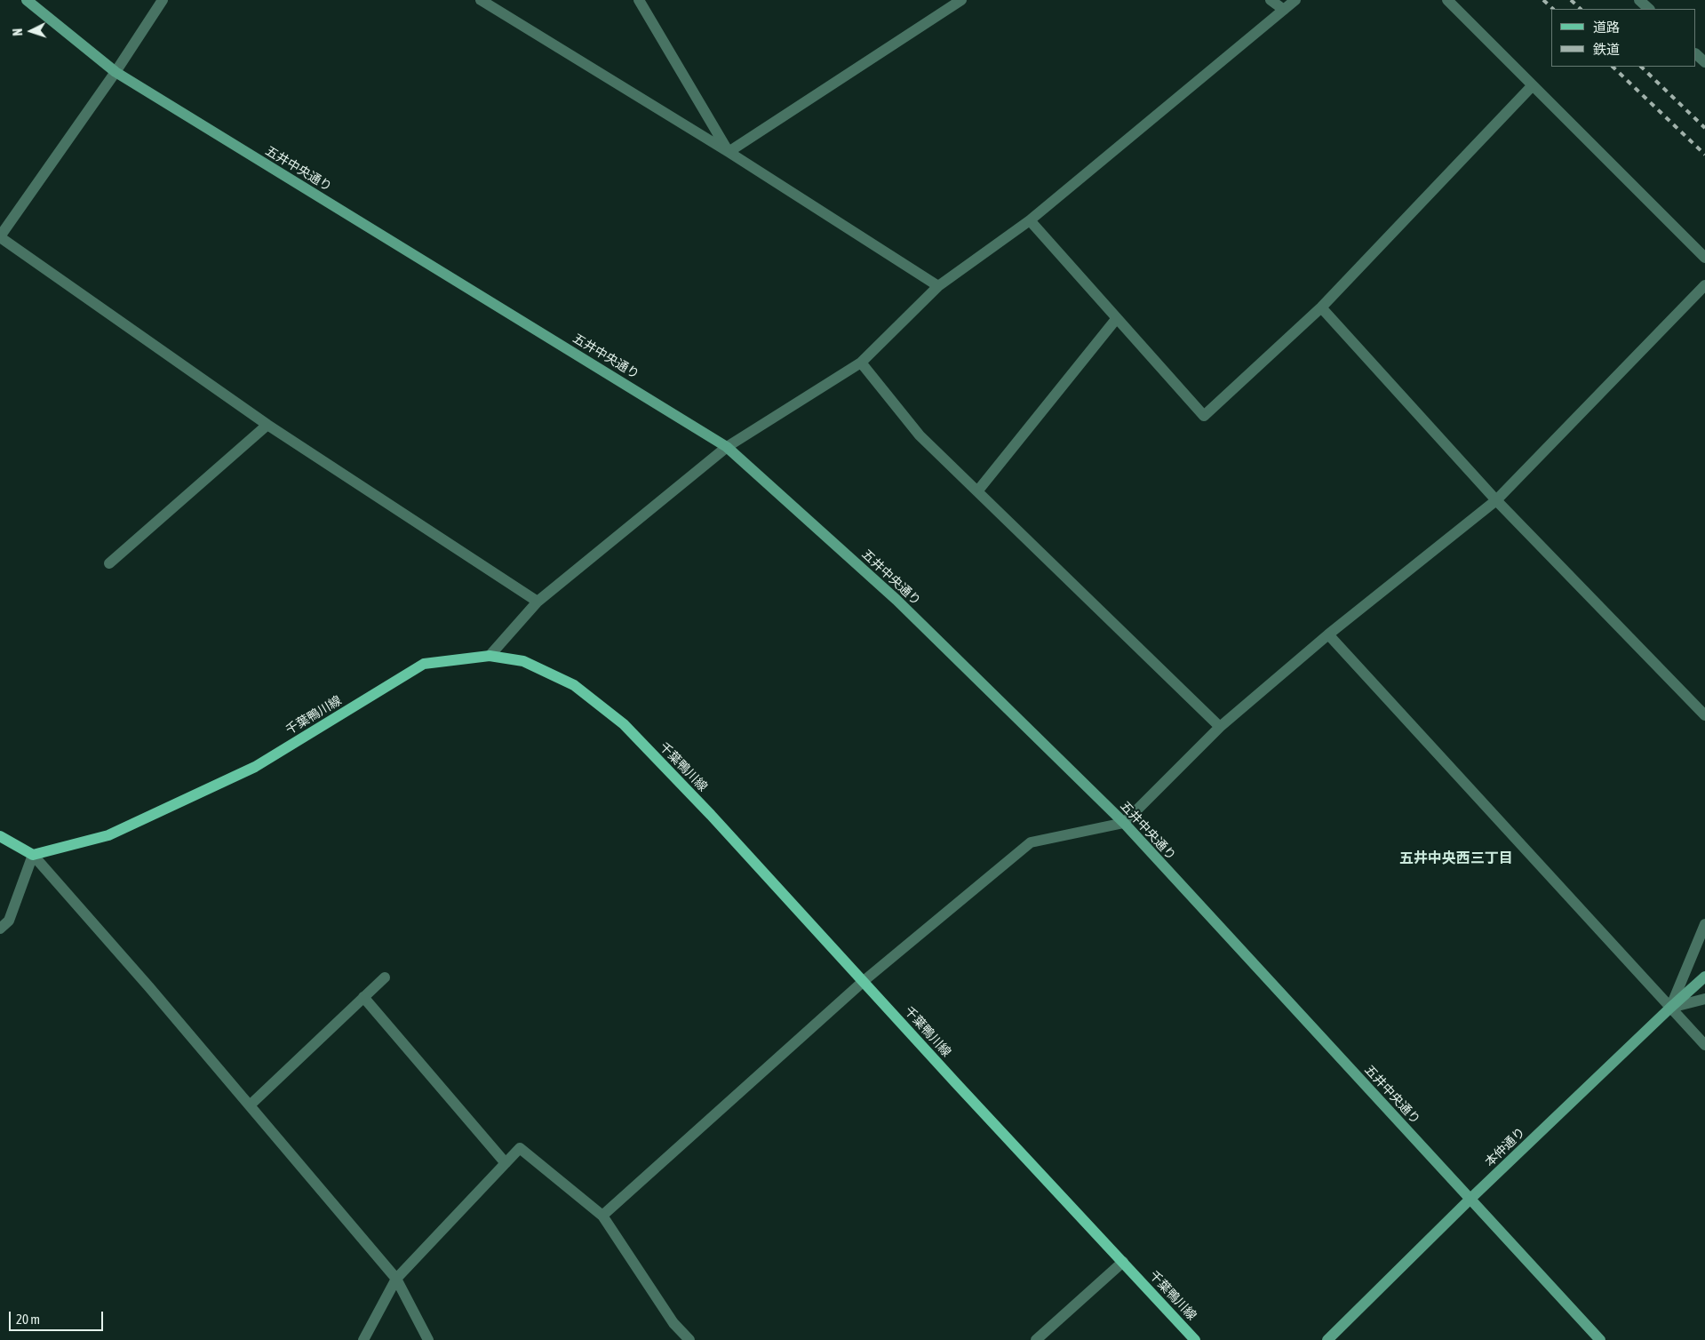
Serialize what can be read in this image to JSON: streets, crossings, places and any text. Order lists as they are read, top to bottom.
{
  "streets": {
    "main road": ["千葉鴨川線"],
    "street": ["五井中央通り", "本仲通り"]
  },
  "crossings": [
    ["五井中央通り", "本仲通り"]
  ],
  "districts": ["五井中央西三丁目"],
  "legend": ["道路", "鉄道"],
  "scale_bar": "20 m",
  "north": "left"
}
